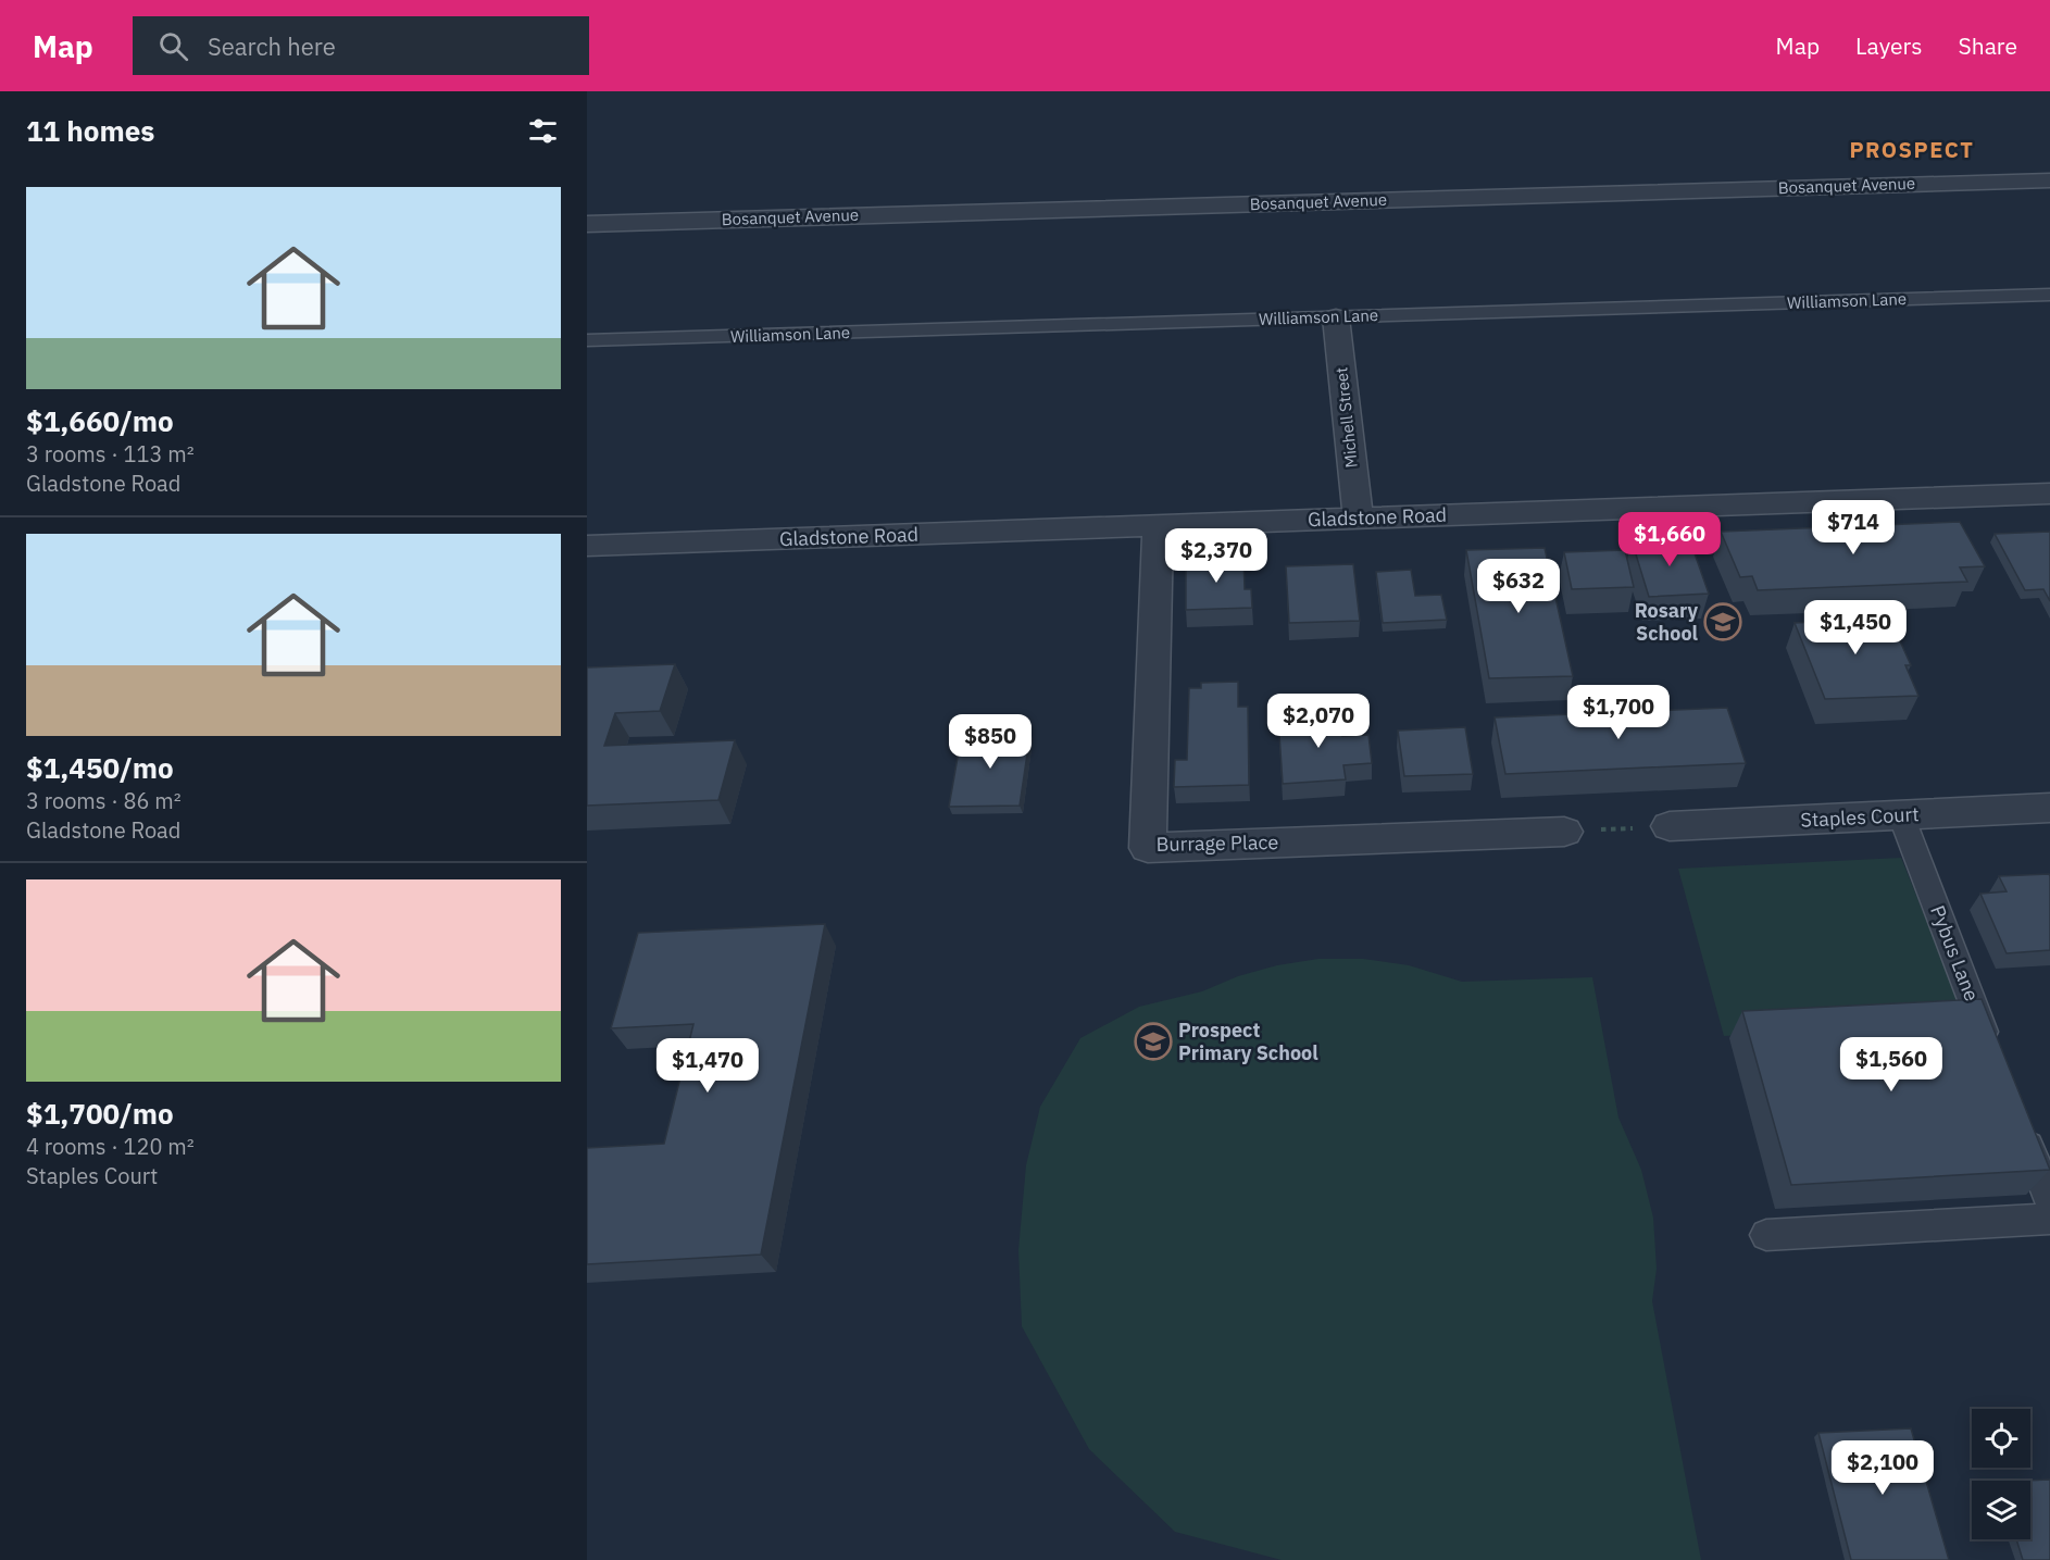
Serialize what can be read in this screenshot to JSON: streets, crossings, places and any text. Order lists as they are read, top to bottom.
{
  "streets": {
    "street": [
      "Bosanquet Avenue",
      "Michell Street",
      "Gladstone Road",
      "Staples Court",
      "Burrage Place"
    ],
    "lane": ["Williamson Lane", "Pybus Lane"]
  },
  "crossings": [
    ["Williamson Lane", "Michell Street"],
    ["Michell Street", "Gladstone Road"],
    ["Gladstone Road", "Burrage Place"],
    ["Staples Court", "Pybus Lane"]
  ],
  "districts": ["PROSPECT"],
  "places": {
    "school or university": ["Rosary School", "Prospect Primary School"]
  },
  "page": {
    "header": "Map",
    "search": "Search here",
    "nav": ["Map", "Layers", "Share"],
    "heading": "11 homes",
    "list": [
      {
        "name": "$1,660/mo",
        "note": "3 rooms · 113 m² · Gladstone Road"
      },
      {
        "name": "$1,450/mo",
        "note": "3 rooms · 86 m² · Gladstone Road"
      },
      {
        "name": "$1,700/mo",
        "note": "4 rooms · 120 m² · Staples Court"
      }
    ],
    "price": [
      "$714",
      "$1,660",
      "$2,370",
      "$632",
      "$1,450",
      "$1,700",
      "$2,070",
      "$850",
      "$1,560",
      "$1,470",
      "$2,100"
    ]
  }
}
